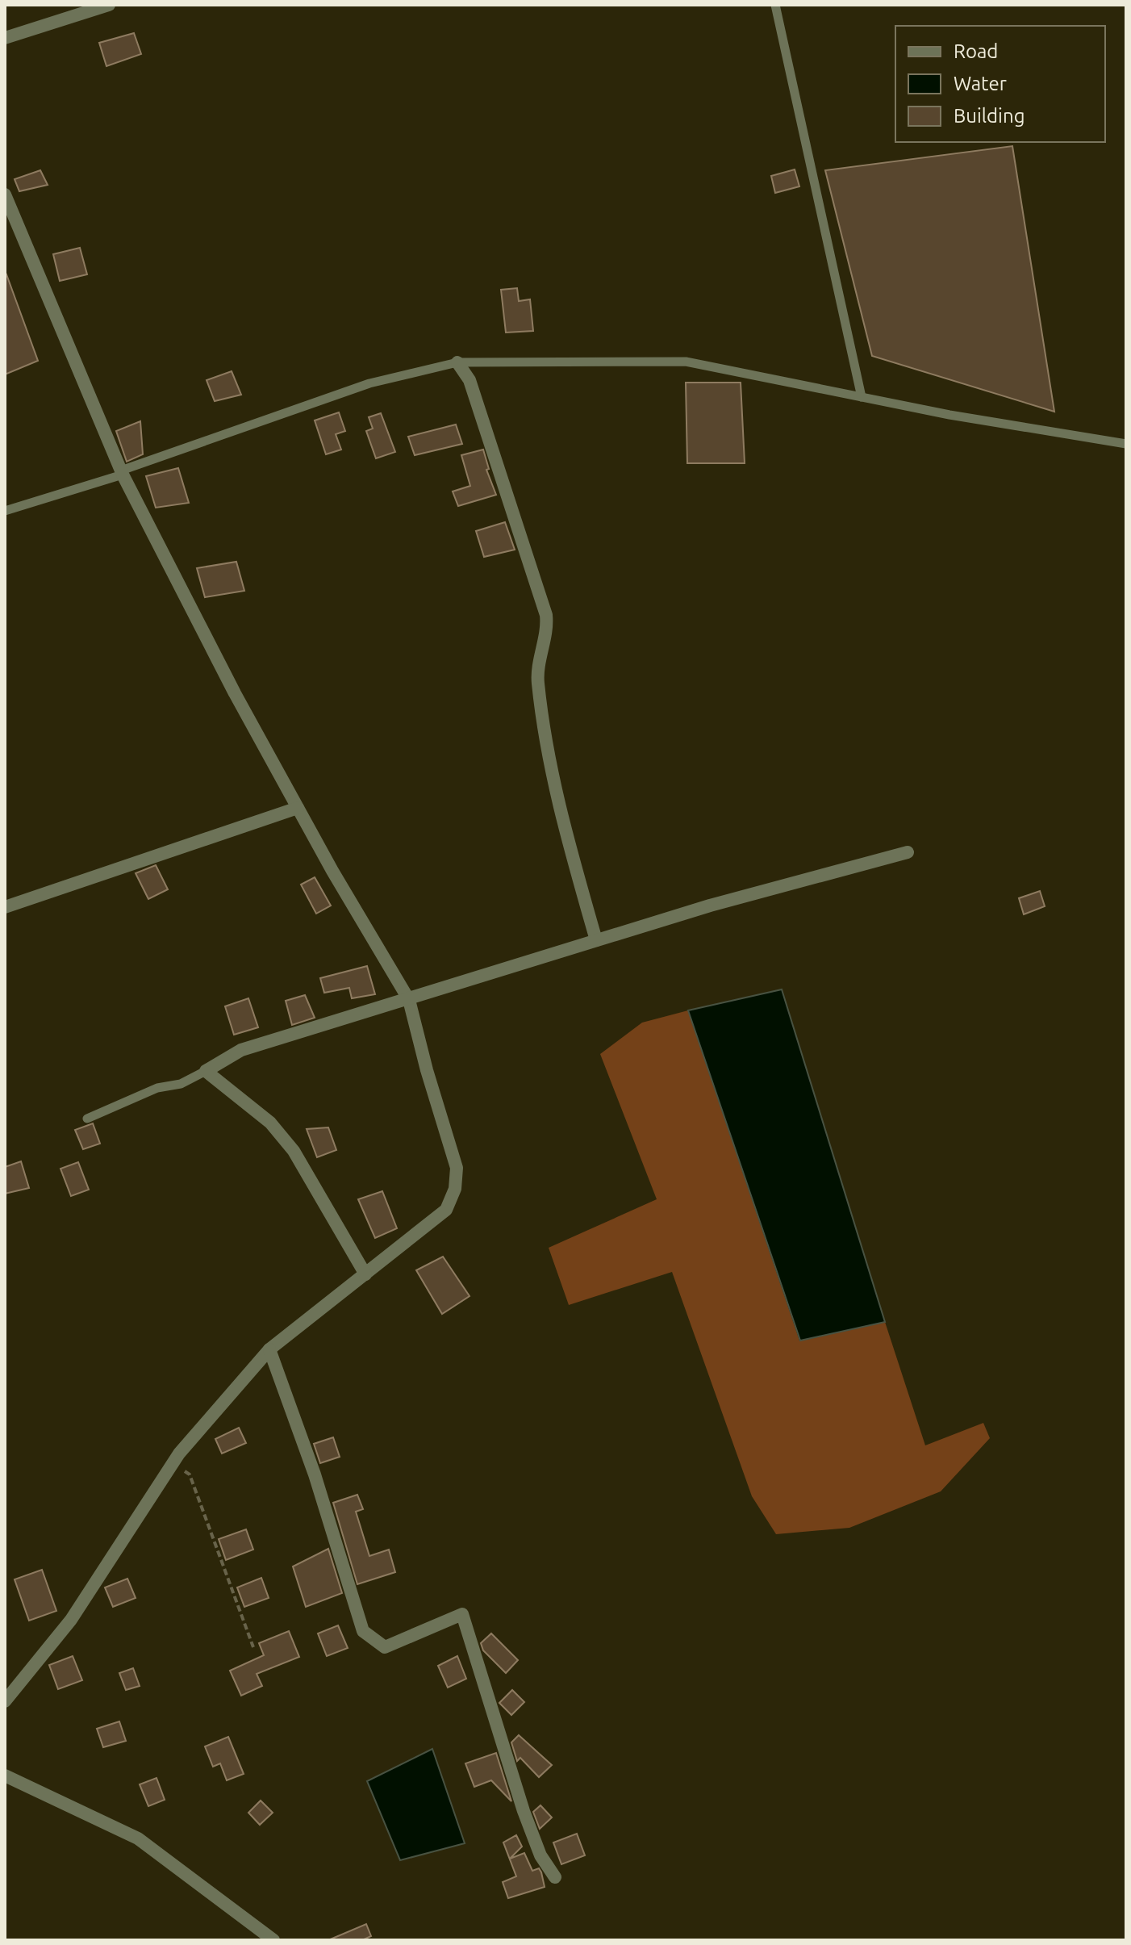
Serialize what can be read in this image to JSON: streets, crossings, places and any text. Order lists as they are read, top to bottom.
{
  "legend": ["Road", "Water", "Building"]
}
